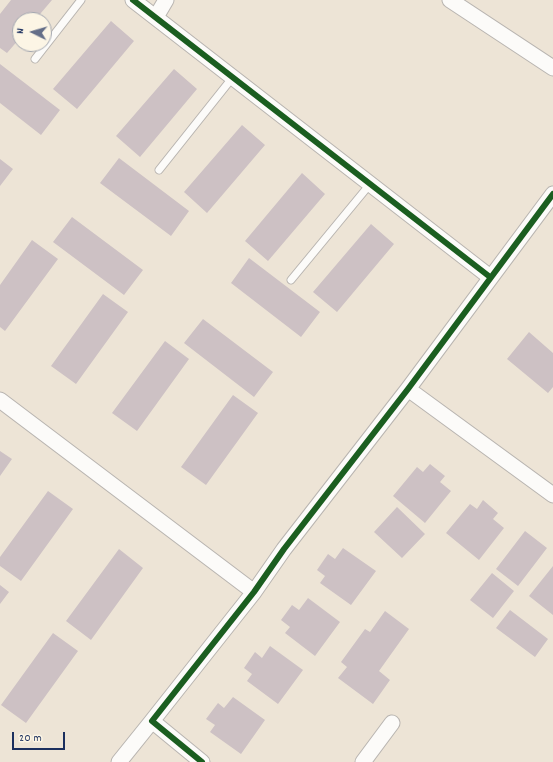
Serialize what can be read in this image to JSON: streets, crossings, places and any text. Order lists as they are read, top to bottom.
{
  "scale_bar": "20 m",
  "north": "left"
}
